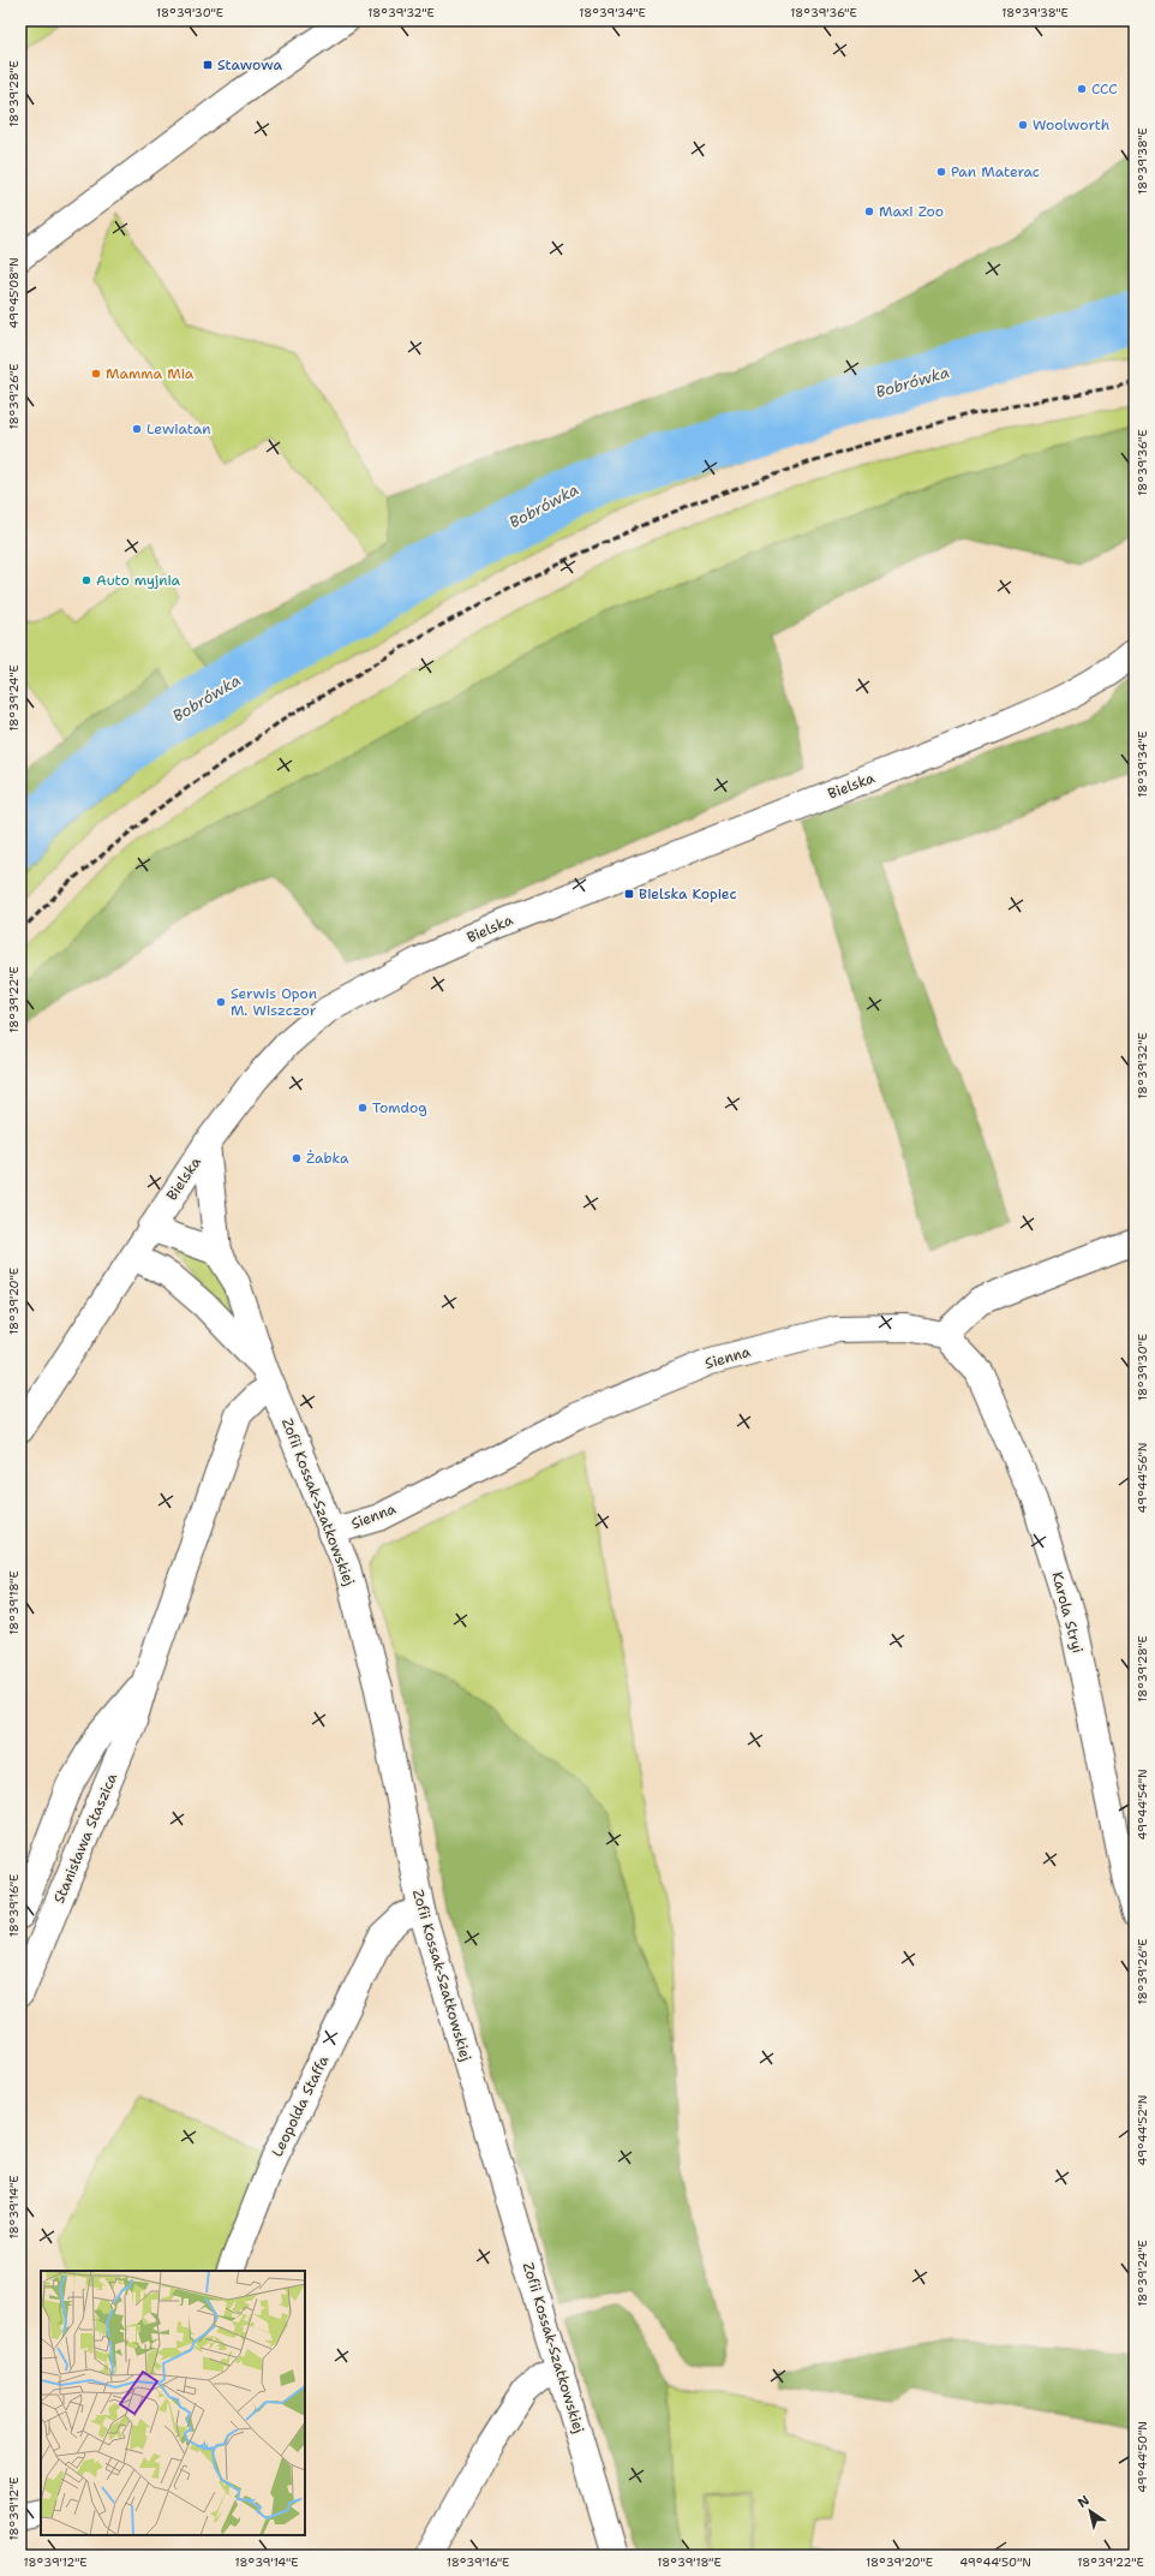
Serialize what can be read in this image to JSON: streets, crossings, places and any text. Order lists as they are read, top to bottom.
{
  "streets": {
    "street": [
      "Bielska",
      "Sienna",
      "Zofii Kossak-Szatkowskiej",
      "Karola Stryi",
      "Stanisława Staszica",
      "Leopolda Staffa"
    ]
  },
  "crossings": [
    ["Sienna", "Zofii Kossak-Szatkowskiej"],
    ["Sienna", "Karola Stryi"],
    ["Zofii Kossak-Szatkowskiej", "Stanisława Staszica"],
    ["Zofii Kossak-Szatkowskiej", "Leopolda Staffa"]
  ],
  "water": ["Bobrówka"],
  "places": {
    "transit": ["Stawowa", "Bielska Kopiec"],
    "other": [
      "CCC",
      "Woolworth",
      "Pan Materac",
      "Maxi Zoo",
      "Mamma Mia",
      "Lewiatan",
      "Auto myjnia",
      "Serwis Opon M. Wiszczor",
      "Tomdog",
      "Żabka"
    ]
  },
  "north": "top left",
  "coordinates": [
    "18°39'30\"E",
    "18°39'32\"E",
    "18°39'34\"E",
    "18°39'36\"E",
    "18°39'38\"E",
    "18°39'28\"E",
    "49°45'08\"N",
    "18°39'26\"E",
    "18°39'24\"E",
    "18°39'22\"E",
    "18°39'20\"E",
    "49°44'56\"N",
    "18°39'18\"E",
    "49°44'54\"N",
    "18°39'16\"E",
    "49°44'52\"N",
    "18°39'14\"E",
    "49°44'50\"N",
    "18°39'12\"E"
  ]
}
